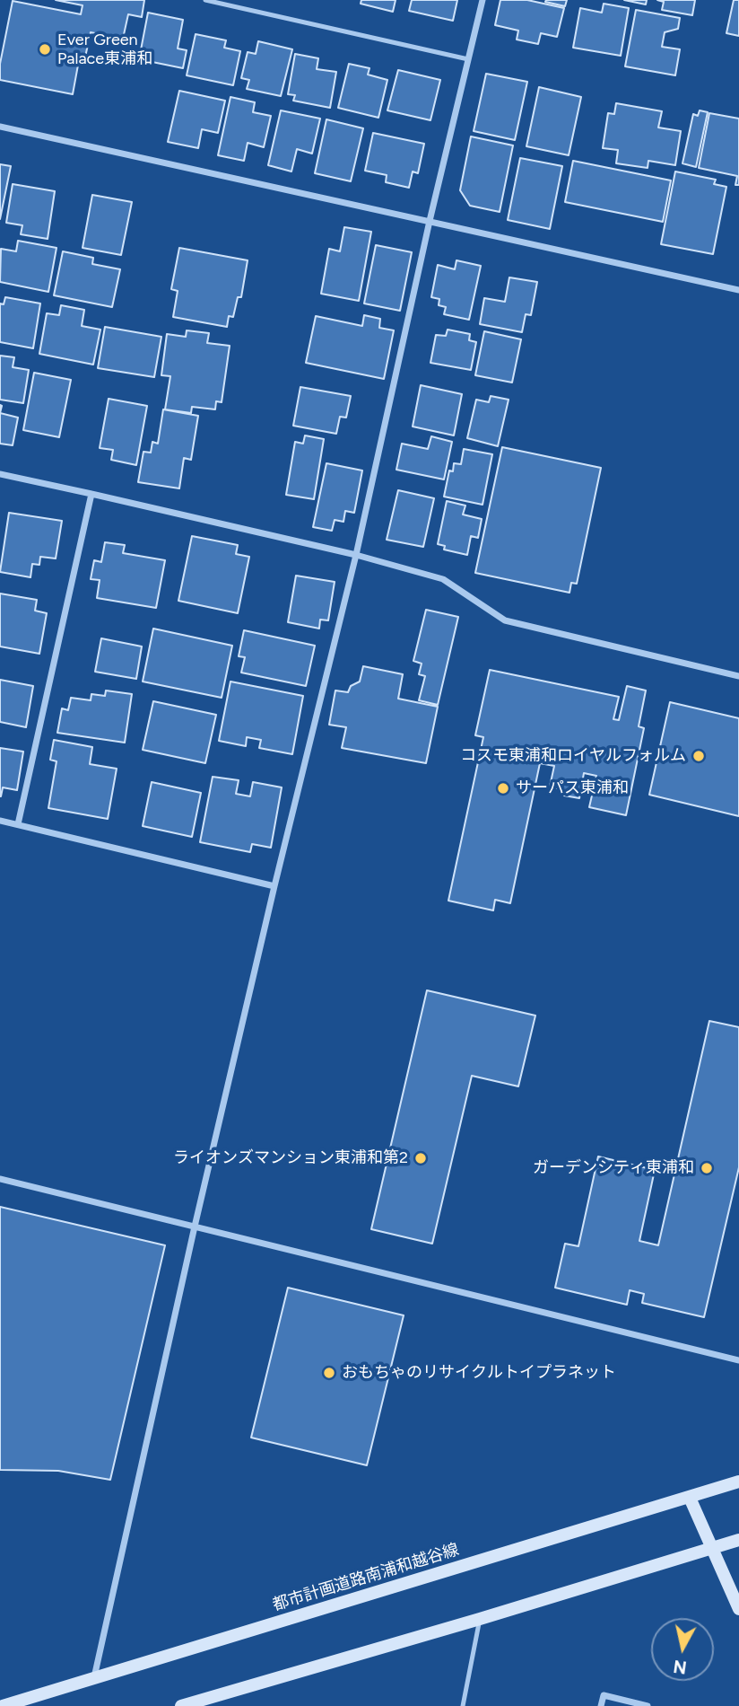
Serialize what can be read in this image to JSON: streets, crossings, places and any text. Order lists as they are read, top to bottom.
{
  "streets": {
    "street": ["都市計画道路南浦和越谷線"]
  },
  "places": [
    "Ever Green Palace東浦和",
    "コスモ東浦和ロイヤルフォルム",
    "サーパス東浦和",
    "ライオンズマンション東浦和第2",
    "ガーデンシティ東浦和",
    "おもちゃのリサイクルトイプラネット"
  ],
  "north": "bottom"
}
